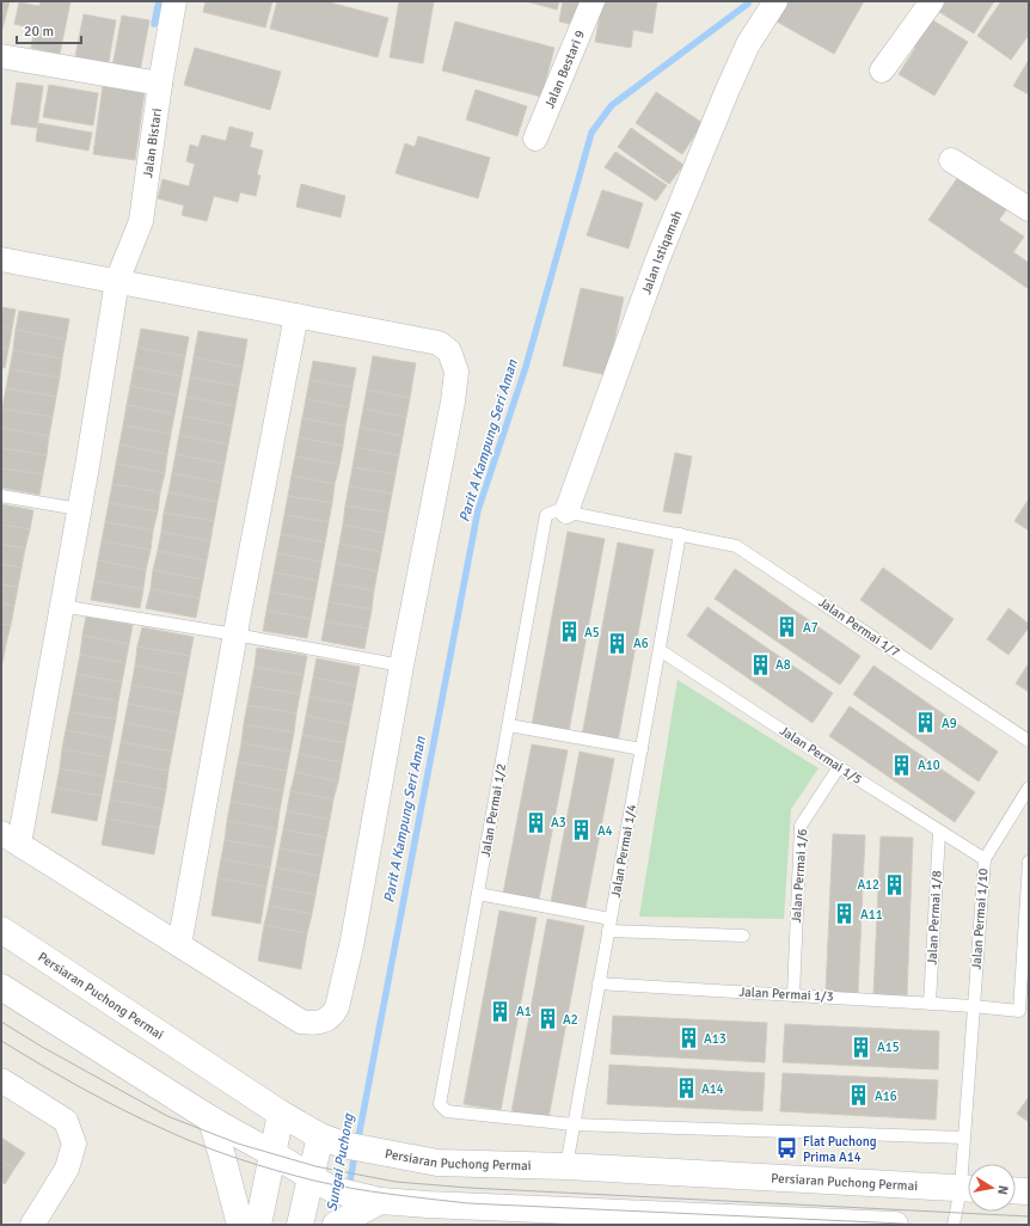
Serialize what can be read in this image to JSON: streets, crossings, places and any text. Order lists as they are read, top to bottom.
{
  "streets": {
    "main road": ["Persiaran Puchong Permai"],
    "street": ["Jalan Bestari 9", "Jalan Bistari", "Jalan Istiqamah"],
    "lane": [
      "Jalan Permai 1/7",
      "Jalan Permai 1/5",
      "Jalan Permai 1/2",
      "Jalan Permai 1/4",
      "Jalan Permai 1/6",
      "Jalan Permai 1/8",
      "Jalan Permai 1/10",
      "Jalan Permai 1/3"
    ]
  },
  "crossings": [
    ["Jalan Istiqamah", "Jalan Permai 1/2"],
    ["Jalan Permai 1/7", "Jalan Permai 1/2"],
    ["Jalan Permai 1/7", "Jalan Permai 1/4"],
    ["Jalan Permai 1/5", "Jalan Permai 1/4"],
    ["Jalan Permai 1/5", "Jalan Permai 1/6"],
    ["Jalan Permai 1/5", "Jalan Permai 1/8"],
    ["Jalan Permai 1/5", "Jalan Permai 1/10"],
    ["Jalan Permai 1/2", "Jalan Permai 1/4"],
    ["Jalan Permai 1/4", "Persiaran Puchong Permai"],
    ["Jalan Permai 1/4", "Jalan Permai 1/3"],
    ["Jalan Permai 1/6", "Jalan Permai 1/3"],
    ["Jalan Permai 1/8", "Jalan Permai 1/3"],
    ["Jalan Permai 1/10", "Jalan Permai 1/3"]
  ],
  "water": ["Parit A Kampung Seri Aman", "Sungai Puchong"],
  "places": {
    "building": [
      "A7",
      "A5",
      "A6",
      "A8",
      "A9",
      "A10",
      "A3",
      "A4",
      "A12",
      "A11",
      "A1",
      "A2",
      "A13",
      "A15",
      "A14",
      "A16"
    ],
    "bus stop": ["Flat Puchong Prima A14"]
  },
  "scale_bar": "20 m",
  "north": "right"
}
